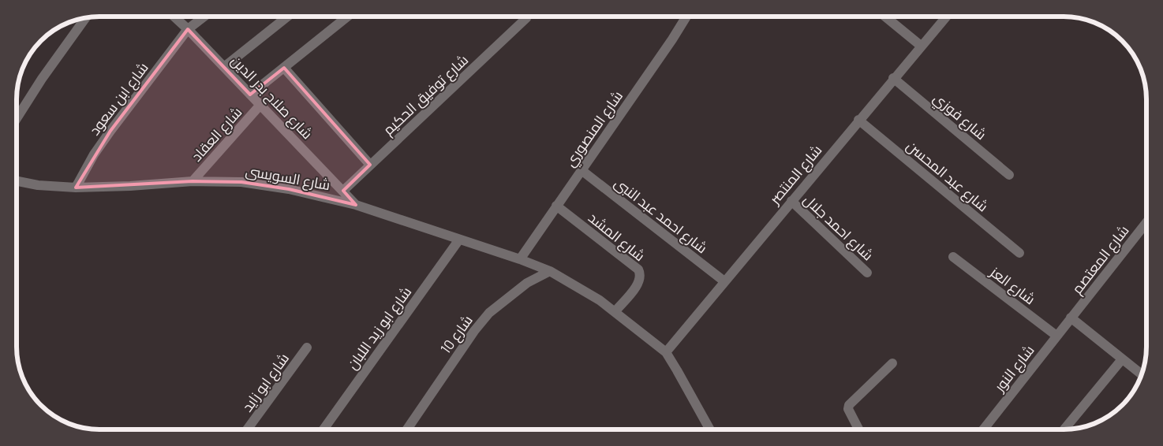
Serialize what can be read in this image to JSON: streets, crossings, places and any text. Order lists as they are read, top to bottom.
{
  "streets": {
    "street": [
      "شارع توفيق الحكيم",
      "شارع صلاح بدر الدين",
      "شارع ابن سعود",
      "شارع فوزي",
      "شارع المنصوري",
      "شارع العقاد",
      "شارع المنتصر",
      "شارع عبد المحسن",
      "شارع السويسى",
      "شارع احمد عبد النبى",
      "شارع احمد جلال",
      "شارع المشد",
      "شارع المعتصم",
      "شارع العز",
      "شارع ابو زيد اللبان",
      "شارع 10",
      "شارع النور",
      "شارع ابو زايد"
    ]
  },
  "crossings": [
    ["شارع توفيق الحكيم", "شارع صلاح بدر الدين"],
    ["شارع صلاح بدر الدين", "شارع ابن سعود"],
    ["شارع صلاح بدر الدين", "شارع العقاد"],
    ["شارع صلاح بدر الدين", "شارع السويسى"],
    ["شارع ابن سعود", "شارع السويسى"],
    ["شارع فوزي", "شارع المنتصر"],
    ["شارع المنصوري", "شارع السويسى"],
    ["شارع المنصوري", "شارع احمد عبد النبى"],
    ["شارع المنصوري", "شارع المشد"],
    ["شارع العقاد", "شارع السويسى"],
    ["شارع المنتصر", "شارع عبد المحسن"],
    ["شارع المنتصر", "شارع السويسى"],
    ["شارع المنتصر", "شارع احمد عبد النبى"],
    ["شارع المنتصر", "شارع احمد جلال"],
    ["شارع السويسى", "شارع المشد"],
    ["شارع السويسى", "شارع ابو زيد اللبان"],
    ["شارع السويسى", "شارع 10"],
    ["شارع المعتصم", "شارع النور"],
    ["شارع العز", "شارع النور"]
  ]
}
